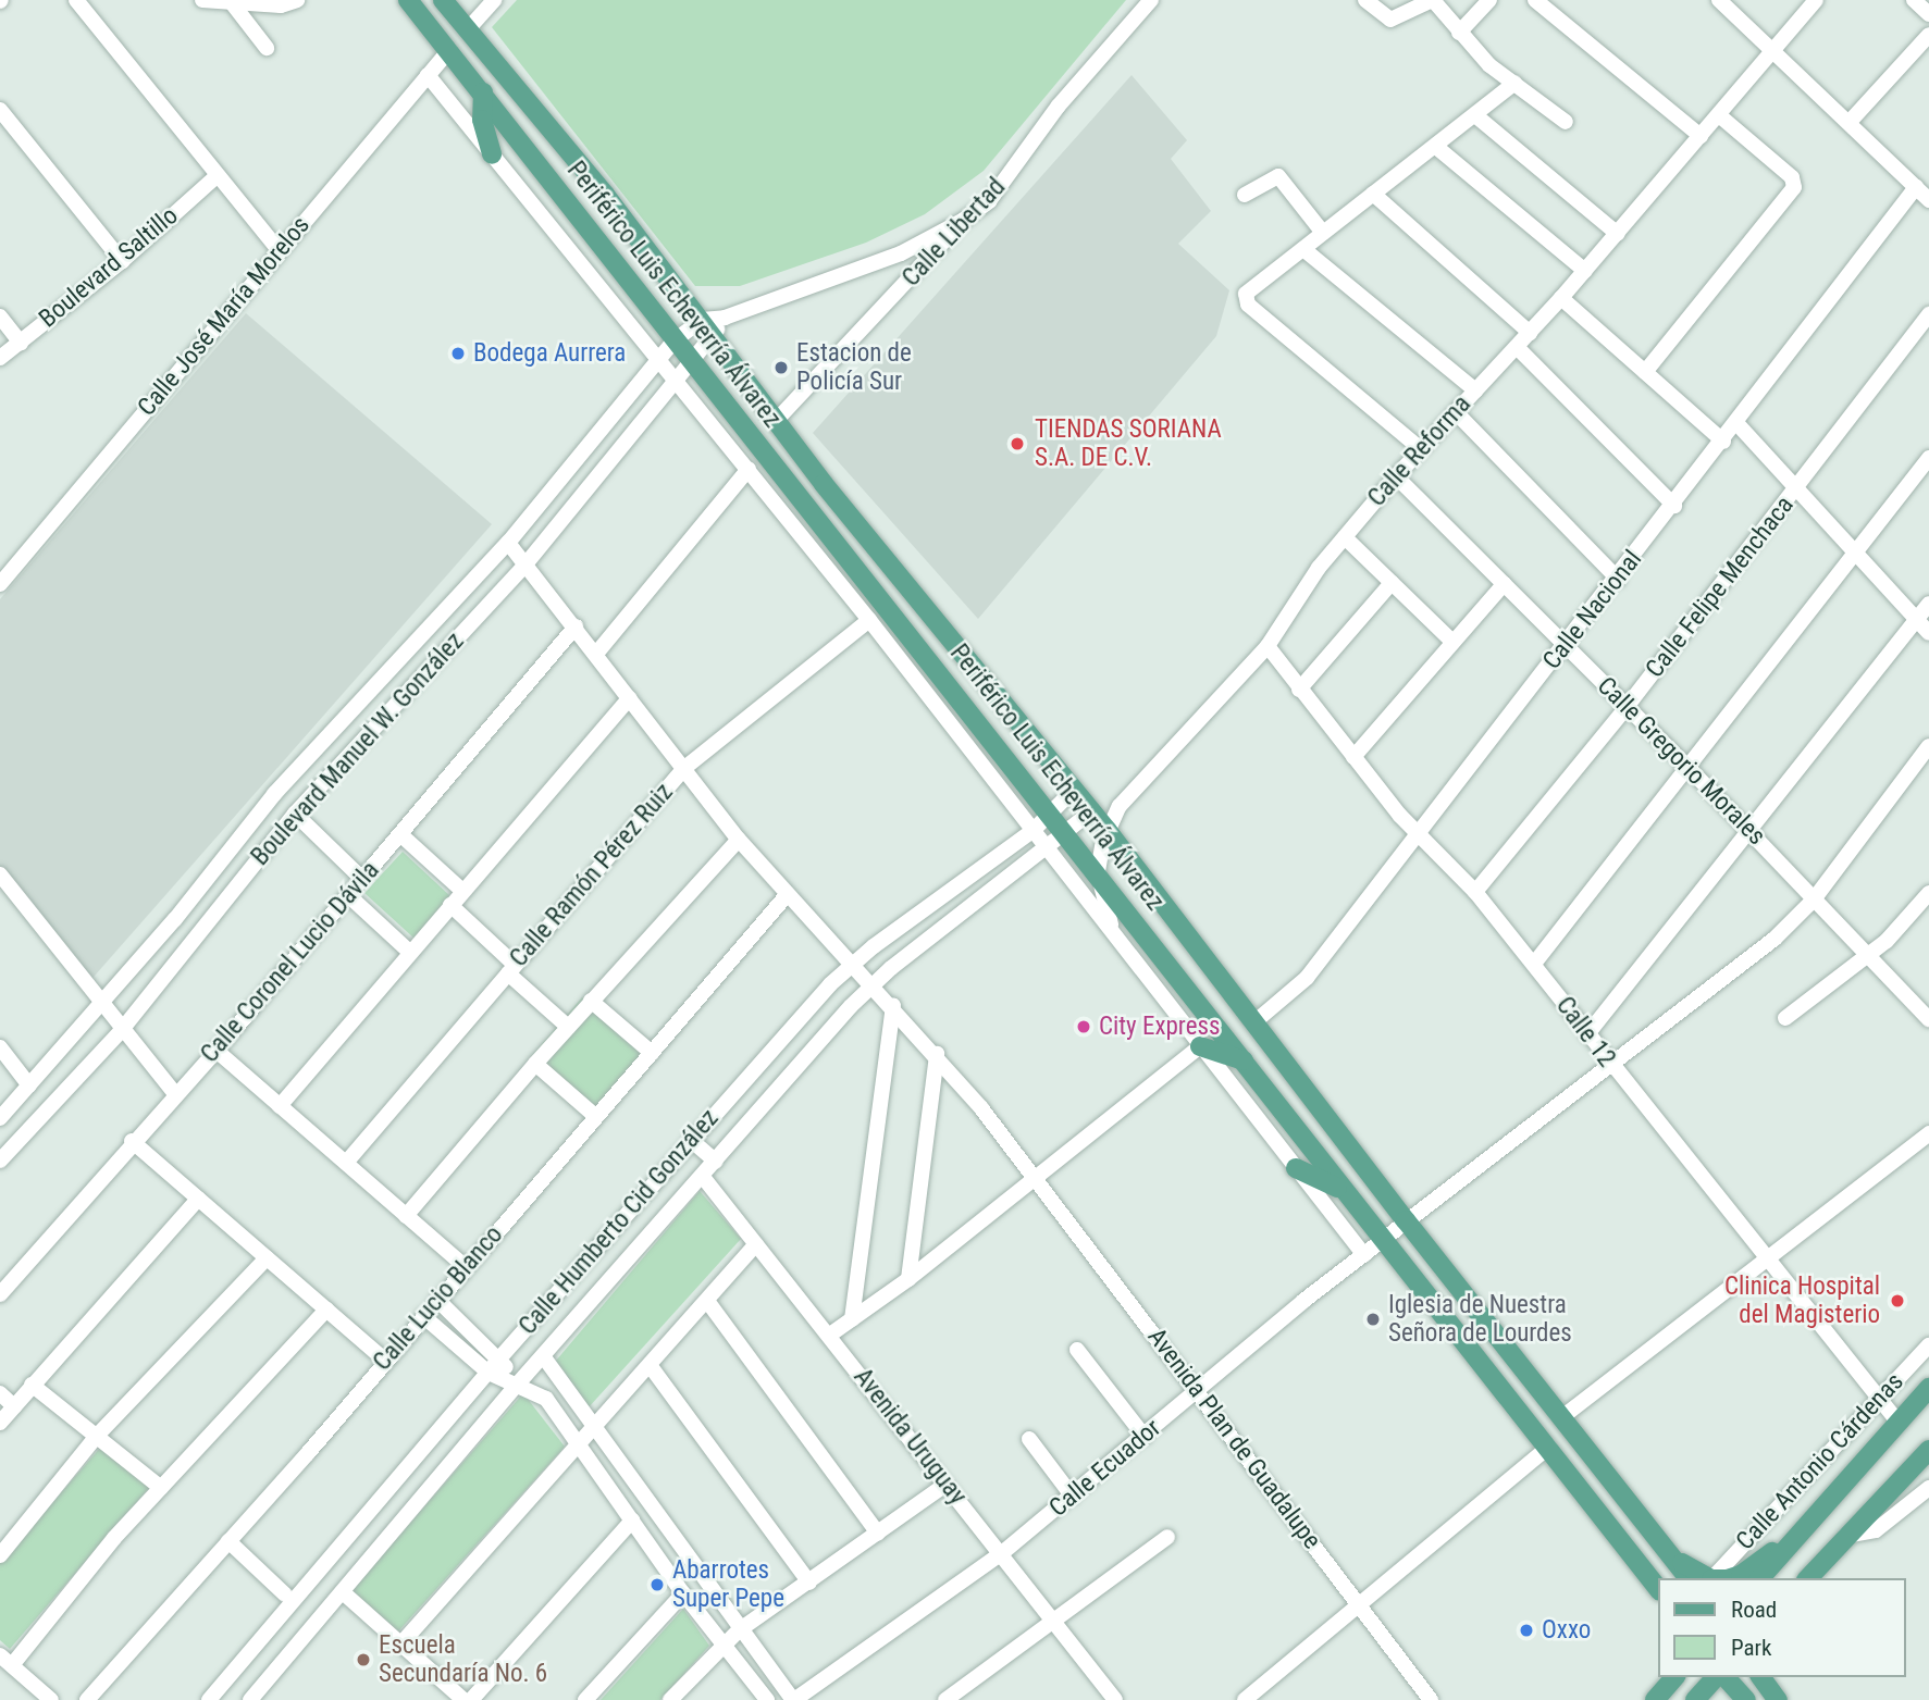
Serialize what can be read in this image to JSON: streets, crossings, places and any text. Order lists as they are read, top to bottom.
{
  "streets": {
    "main road": ["Periférico Luis Echeverría Álvarez"],
    "street": [
      "Calle Libertad",
      "Boulevard Saltillo",
      "Calle José María Morelos",
      "Calle Reforma",
      "Calle Felipe Menchaca",
      "Calle Nacional",
      "Boulevard Manuel W. González",
      "Calle Gregorio Morales",
      "Calle Ramón Pérez Ruiz",
      "Calle Coronel Lucio Dávila",
      "Calle 12",
      "Calle Humberto Cid González",
      "Calle Lucio Blanco",
      "Avenida Uruguay",
      "Avenida Plan de Guadalupe",
      "Calle Antonio Cárdenas",
      "Calle Ecuador"
    ]
  },
  "crossings": [
    ["Calle Libertad", "Periférico Luis Echeverría Álvarez"],
    ["Periférico Luis Echeverría Álvarez", "Calle José María Morelos"],
    ["Periférico Luis Echeverría Álvarez", "Calle Reforma"],
    ["Periférico Luis Echeverría Álvarez", "Calle Nacional"],
    ["Periférico Luis Echeverría Álvarez", "Boulevard Manuel W. González"],
    ["Periférico Luis Echeverría Álvarez", "Calle Humberto Cid González"],
    ["Periférico Luis Echeverría Álvarez", "Calle Ecuador"],
    ["Calle Reforma", "Calle Gregorio Morales"],
    ["Calle Reforma", "Calle 12"],
    ["Calle Felipe Menchaca", "Calle Gregorio Morales"],
    ["Calle Felipe Menchaca", "Calle 12"],
    ["Calle Nacional", "Calle Gregorio Morales"],
    ["Calle Nacional", "Calle 12"],
    ["Boulevard Manuel W. González", "Avenida Plan de Guadalupe"],
    ["Calle Gregorio Morales", "Calle Ecuador"],
    ["Calle Ramón Pérez Ruiz", "Avenida Plan de Guadalupe"],
    ["Calle Coronel Lucio Dávila", "Avenida Plan de Guadalupe"],
    ["Calle 12", "Calle Antonio Cárdenas"],
    ["Calle 12", "Calle Ecuador"],
    ["Calle Humberto Cid González", "Avenida Uruguay"],
    ["Calle Humberto Cid González", "Avenida Plan de Guadalupe"],
    ["Calle Lucio Blanco", "Avenida Plan de Guadalupe"],
    ["Avenida Uruguay", "Calle Ecuador"],
    ["Avenida Plan de Guadalupe", "Calle Ecuador"]
  ],
  "places": [
    "Bodega Aurrera",
    "Estacion de Policía Sur",
    "TIENDAS SORIANA S.A. DE C.V.",
    "City Express",
    "Clinica Hospital del Magisterio",
    "Iglesia de Nuestra Señora de Lourdes",
    "Abarrotes Super Pepe",
    "Oxxo",
    "Escuela Secundaría No. 6"
  ],
  "legend": ["Road", "Park"]
}
